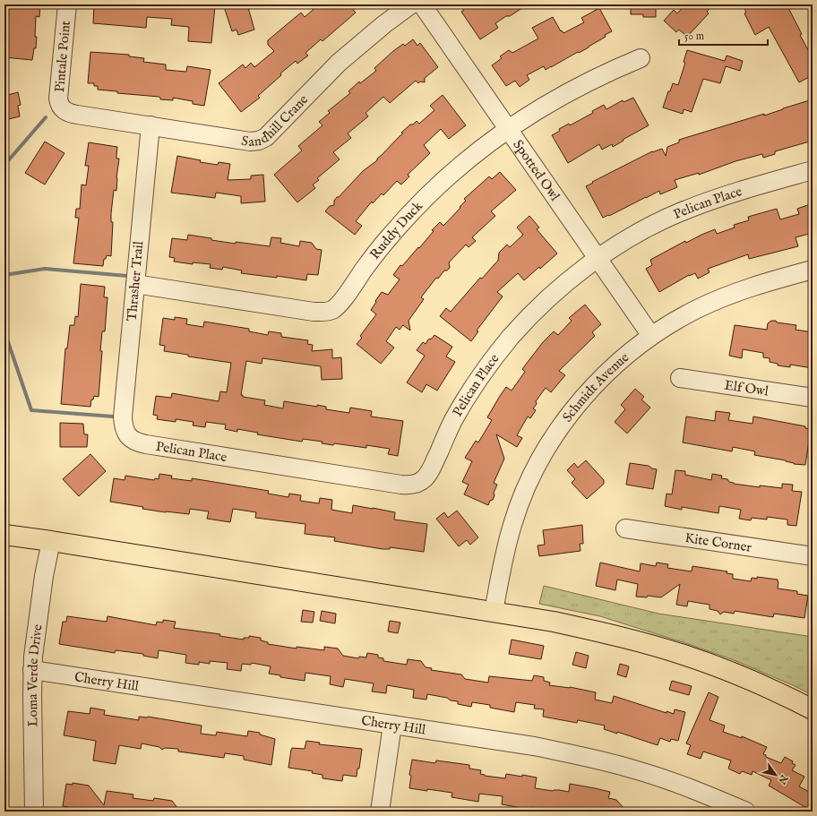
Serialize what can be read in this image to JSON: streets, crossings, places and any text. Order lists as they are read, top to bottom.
{
  "streets": {
    "street": [
      "Pintale Point",
      "Sandhill Crane",
      "Spotted Owl",
      "Pelican Place",
      "Ruddy Duck",
      "Thrasher Trail",
      "Elf Owl",
      "Schmidt Avenue",
      "Kite Corner",
      "Loma Verde Drive",
      "Cherry Hill"
    ]
  },
  "crossings": [
    ["Pintale Point", "Sandhill Crane"],
    ["Sandhill Crane", "Thrasher Trail"],
    ["Spotted Owl", "Pelican Place"],
    ["Spotted Owl", "Ruddy Duck"],
    ["Spotted Owl", "Schmidt Avenue"],
    ["Pelican Place", "Thrasher Trail"],
    ["Ruddy Duck", "Thrasher Trail"],
    ["Loma Verde Drive", "Cherry Hill"]
  ],
  "scale_bar": "50 m",
  "north": "bottom right"
}
